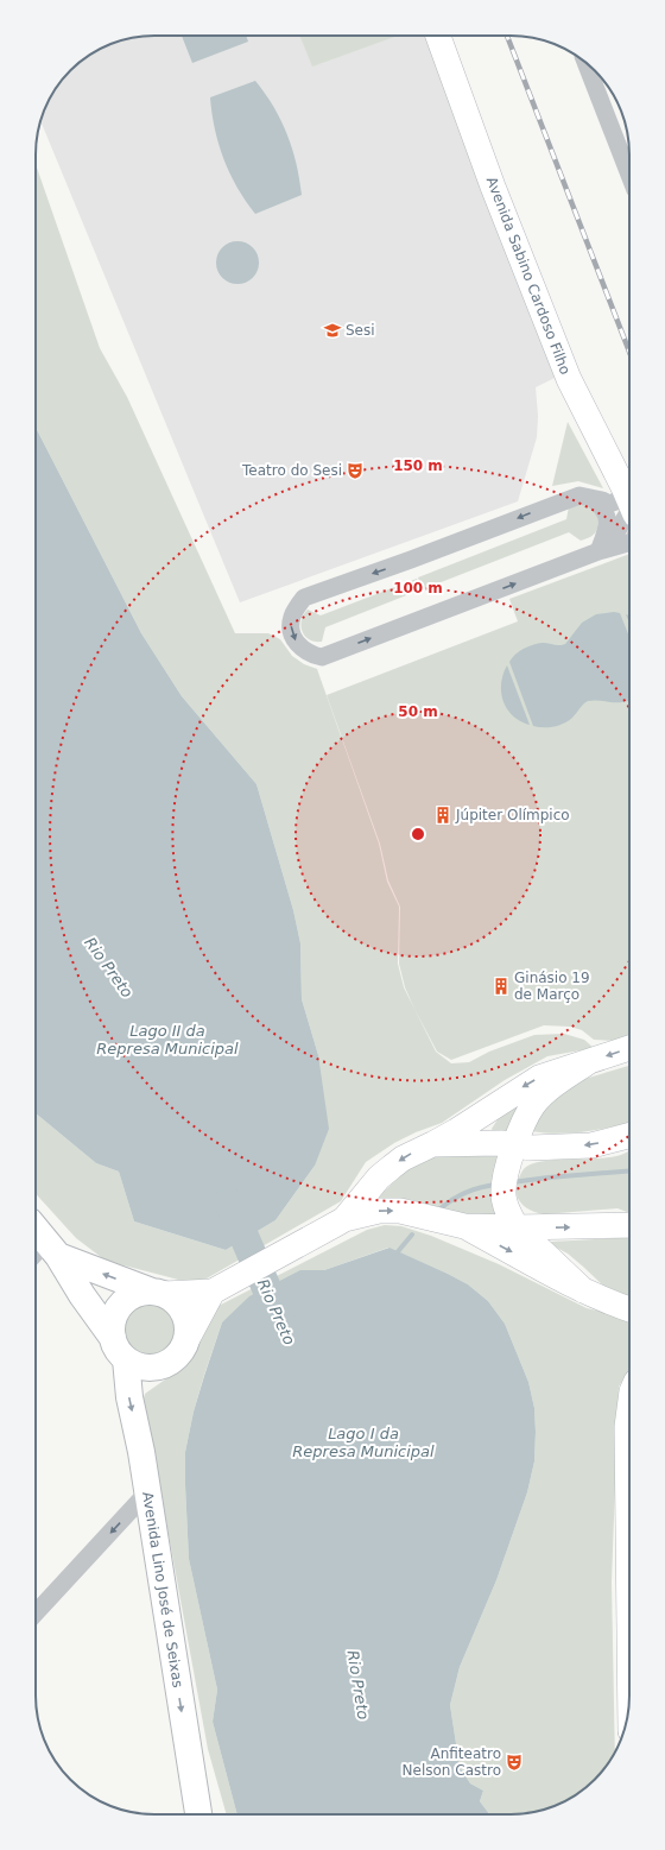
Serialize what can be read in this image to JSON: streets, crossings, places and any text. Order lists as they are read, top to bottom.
{
  "streets": {
    "main road": ["Avenida Sabino Cardoso Filho", "Avenida Lino José de Seixas"]
  },
  "one_way": ["Avenida Lino José de Seixas"],
  "water": ["Rio Preto", "Lago II da Represa Municipal", "Lago I da Represa Municipal"],
  "places": {
    "school or university": ["Sesi"],
    "theatre": ["Teatro do Sesi", "Anfiteatro Nelson Castro"],
    "building": ["Júpiter Olímpico", "Ginásio 19 de Março"]
  },
  "rings": ["150 m", "100 m", "50 m"]
}
